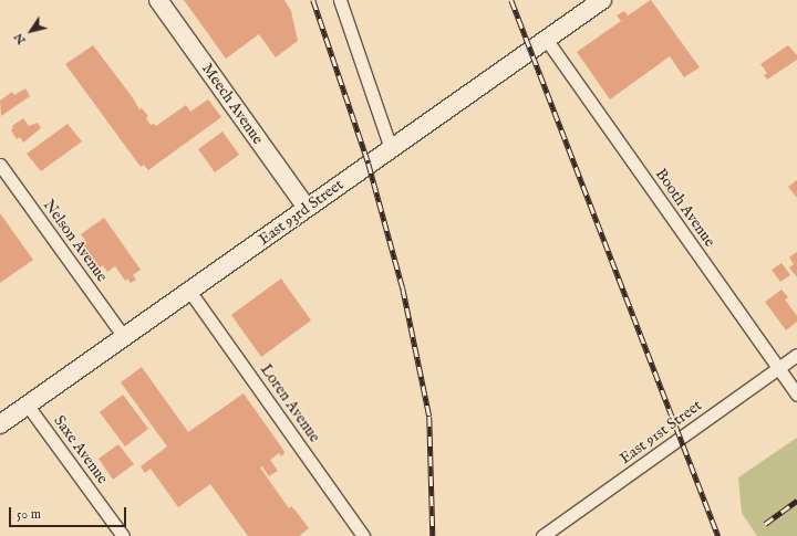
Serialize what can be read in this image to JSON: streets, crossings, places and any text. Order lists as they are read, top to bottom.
{
  "streets": {
    "main road": ["Meech Avenue", "East 93rd Street"],
    "street": [
      "Booth Avenue",
      "Nelson Avenue",
      "Loren Avenue",
      "East 91st Street",
      "Saxe Avenue"
    ]
  },
  "crossings": [
    ["Meech Avenue", "East 93rd Street"],
    ["Booth Avenue", "East 93rd Street"],
    ["Booth Avenue", "East 91st Street"],
    ["East 93rd Street", "Nelson Avenue"],
    ["East 93rd Street", "Loren Avenue"],
    ["East 93rd Street", "Saxe Avenue"]
  ],
  "scale_bar": "50 m",
  "north": "bottom left"
}
